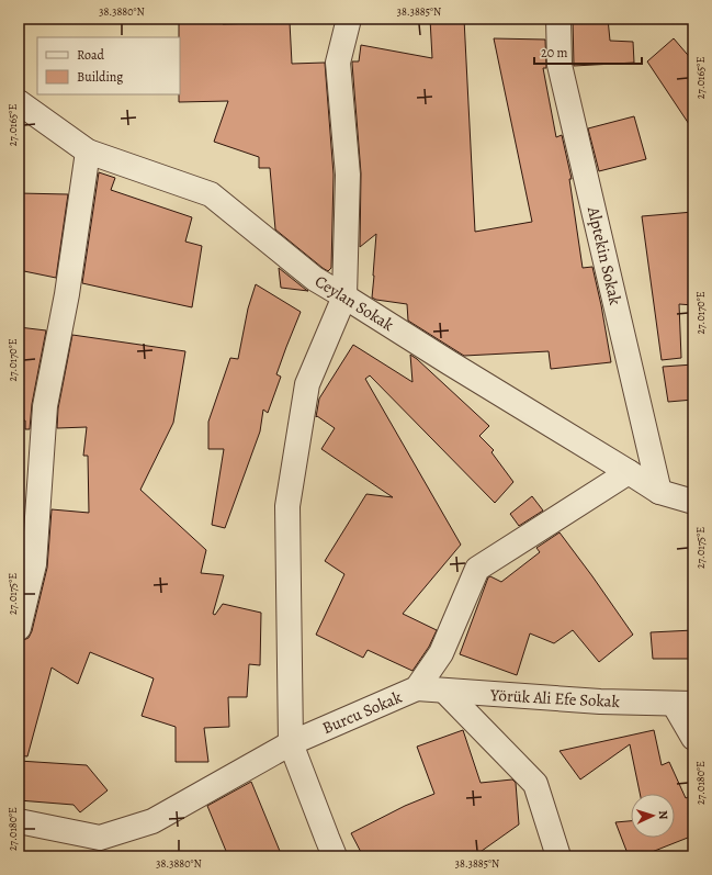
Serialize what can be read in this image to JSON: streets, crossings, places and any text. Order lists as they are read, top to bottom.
{
  "streets": {
    "street": [
      "Alptekin Sokak",
      "Ceylan Sokak",
      "Yörük Ali Efe Sokak",
      "Burcu Sokak"
    ]
  },
  "crossings": [
    ["Alptekin Sokak", "Ceylan Sokak"],
    ["Ceylan Sokak", "Burcu Sokak"],
    ["Yörük Ali Efe Sokak", "Burcu Sokak"]
  ],
  "legend": ["Road", "Building"],
  "scale_bar": "20 m",
  "north": "right",
  "coordinates": [
    "38.3880°N",
    "38.3885°N",
    "27.0165°E",
    "27.0170°E",
    "27.0175°E",
    "27.0180°E"
  ]
}
